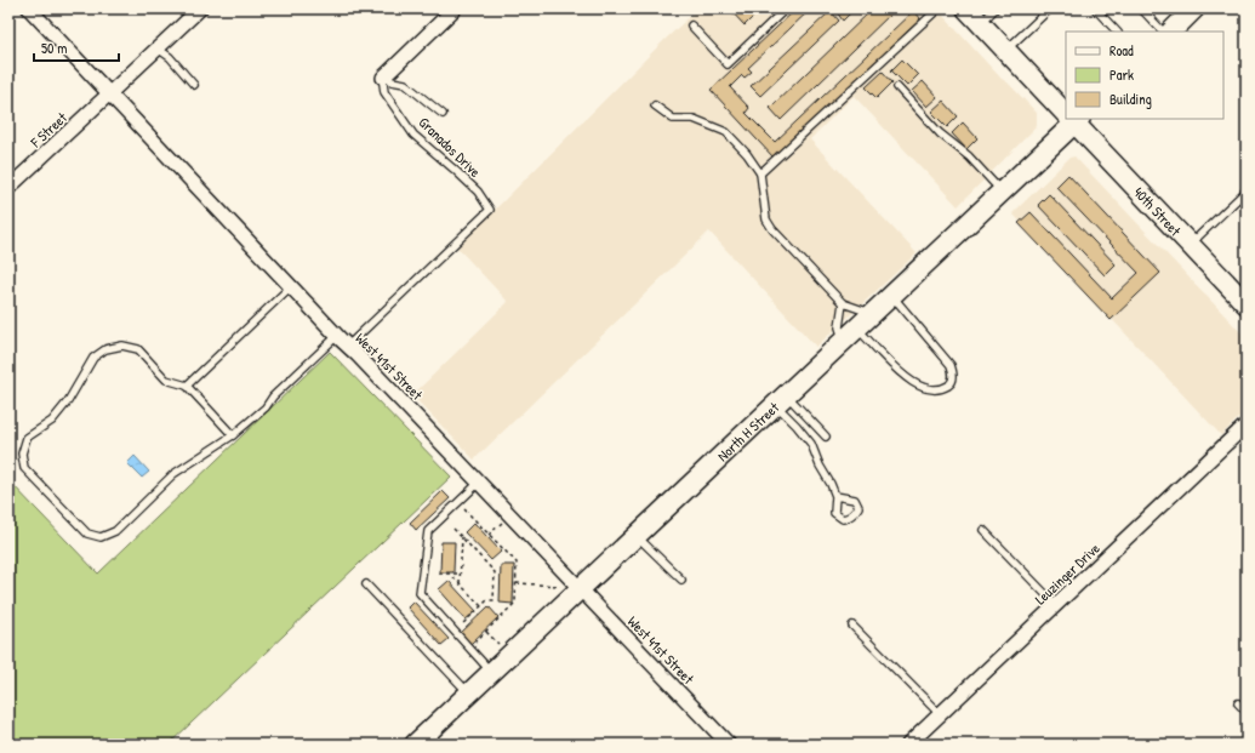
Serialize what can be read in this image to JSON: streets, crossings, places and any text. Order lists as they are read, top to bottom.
{
  "streets": {
    "street": [
      "F Street",
      "40th Street",
      "West 41st Street",
      "North H Street",
      "Leuzinger Drive"
    ],
    "lane": ["Granados Drive"]
  },
  "crossings": [
    ["F Street", "West 41st Street"],
    ["Granados Drive", "West 41st Street"],
    ["40th Street", "North H Street"],
    ["West 41st Street", "North H Street"]
  ],
  "legend": ["Road", "Park", "Building"],
  "scale_bar": "50 m"
}
